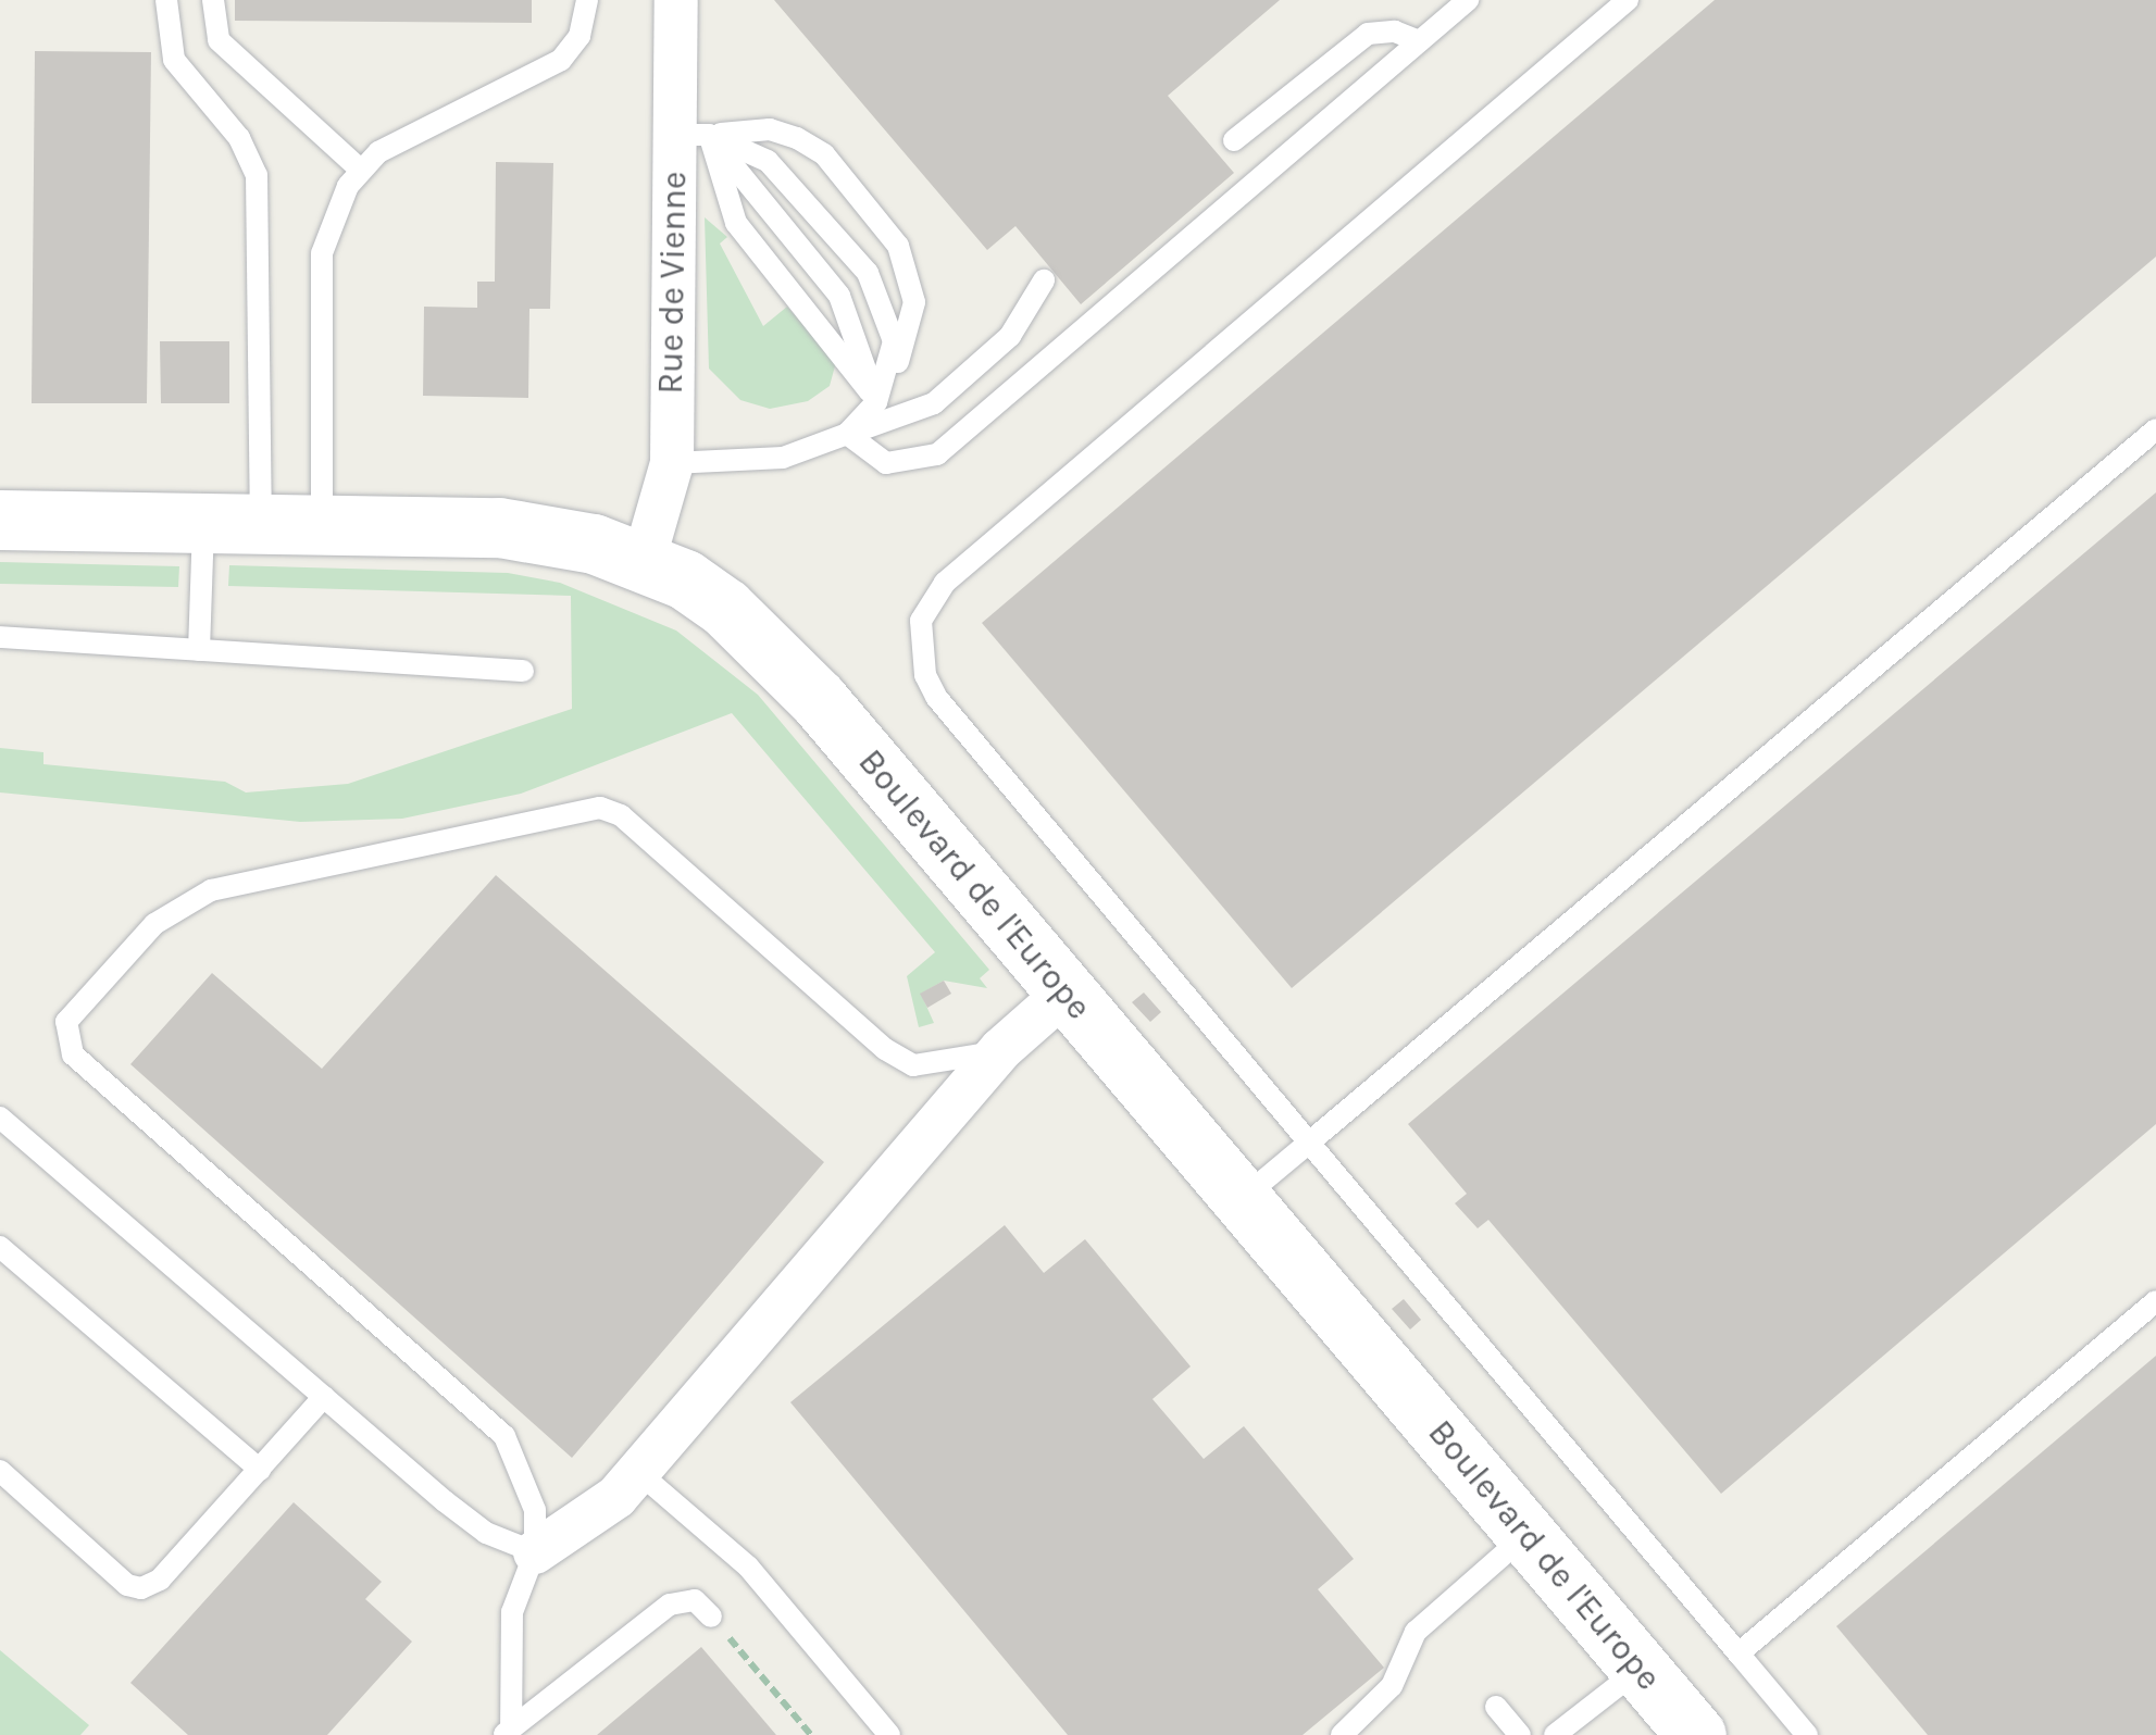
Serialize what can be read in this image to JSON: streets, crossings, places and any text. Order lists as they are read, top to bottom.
{
  "streets": {
    "street": ["Rue de Vienne", "Boulevard de l'Europe"]
  },
  "crossings": [
    ["Rue de Vienne", "Boulevard de l'Europe"]
  ]
}
